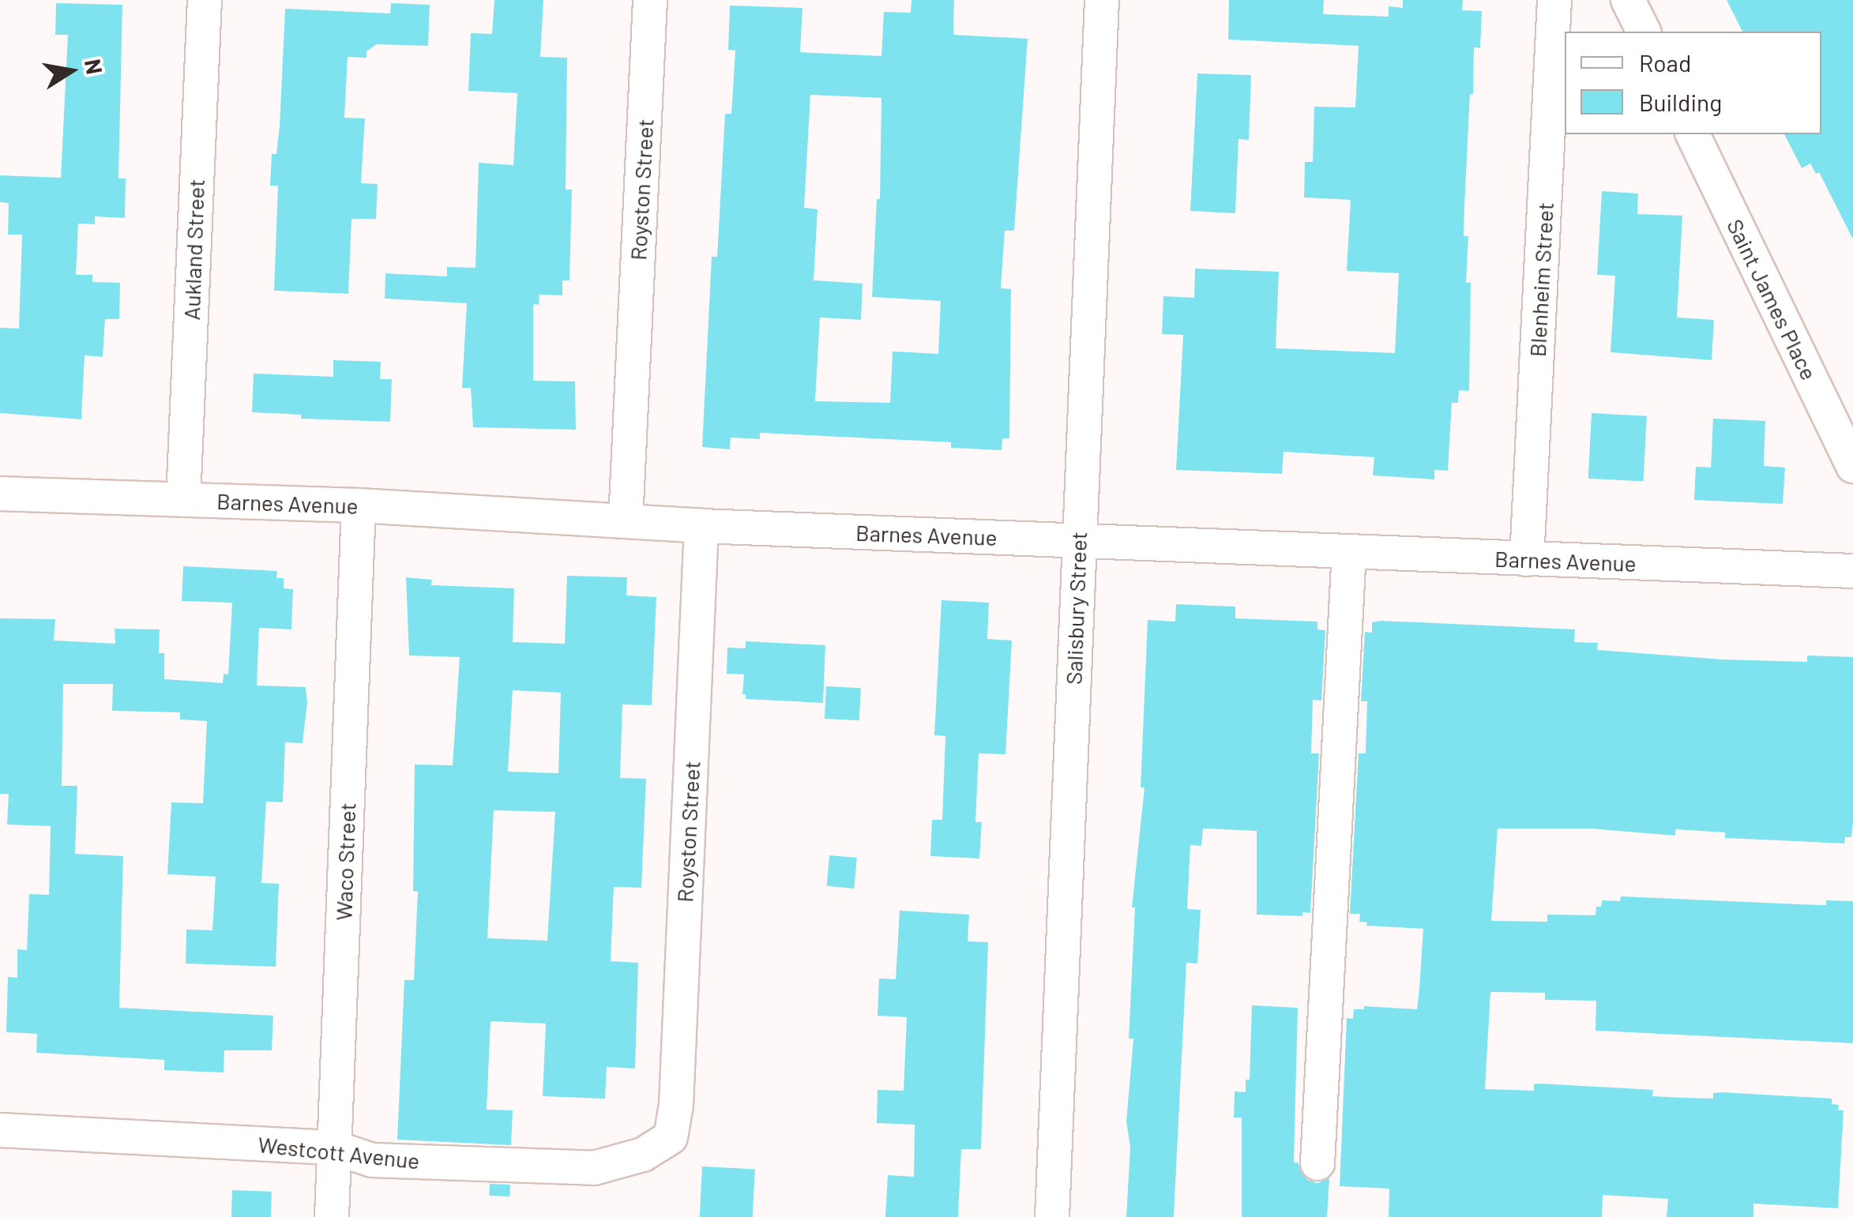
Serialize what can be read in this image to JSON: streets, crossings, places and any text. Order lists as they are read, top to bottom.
{
  "streets": {
    "street": [
      "Royston Street",
      "Aukland Street",
      "Blenheim Street",
      "Saint James Place",
      "Barnes Avenue",
      "Salisbury Street",
      "Waco Street",
      "Westcott Avenue"
    ]
  },
  "crossings": [
    ["Royston Street", "Barnes Avenue"],
    ["Royston Street", "Westcott Avenue"],
    ["Aukland Street", "Barnes Avenue"],
    ["Blenheim Street", "Barnes Avenue"],
    ["Barnes Avenue", "Salisbury Street"],
    ["Barnes Avenue", "Waco Street"],
    ["Waco Street", "Westcott Avenue"]
  ],
  "legend": ["Road", "Building"],
  "north": "right"
}
